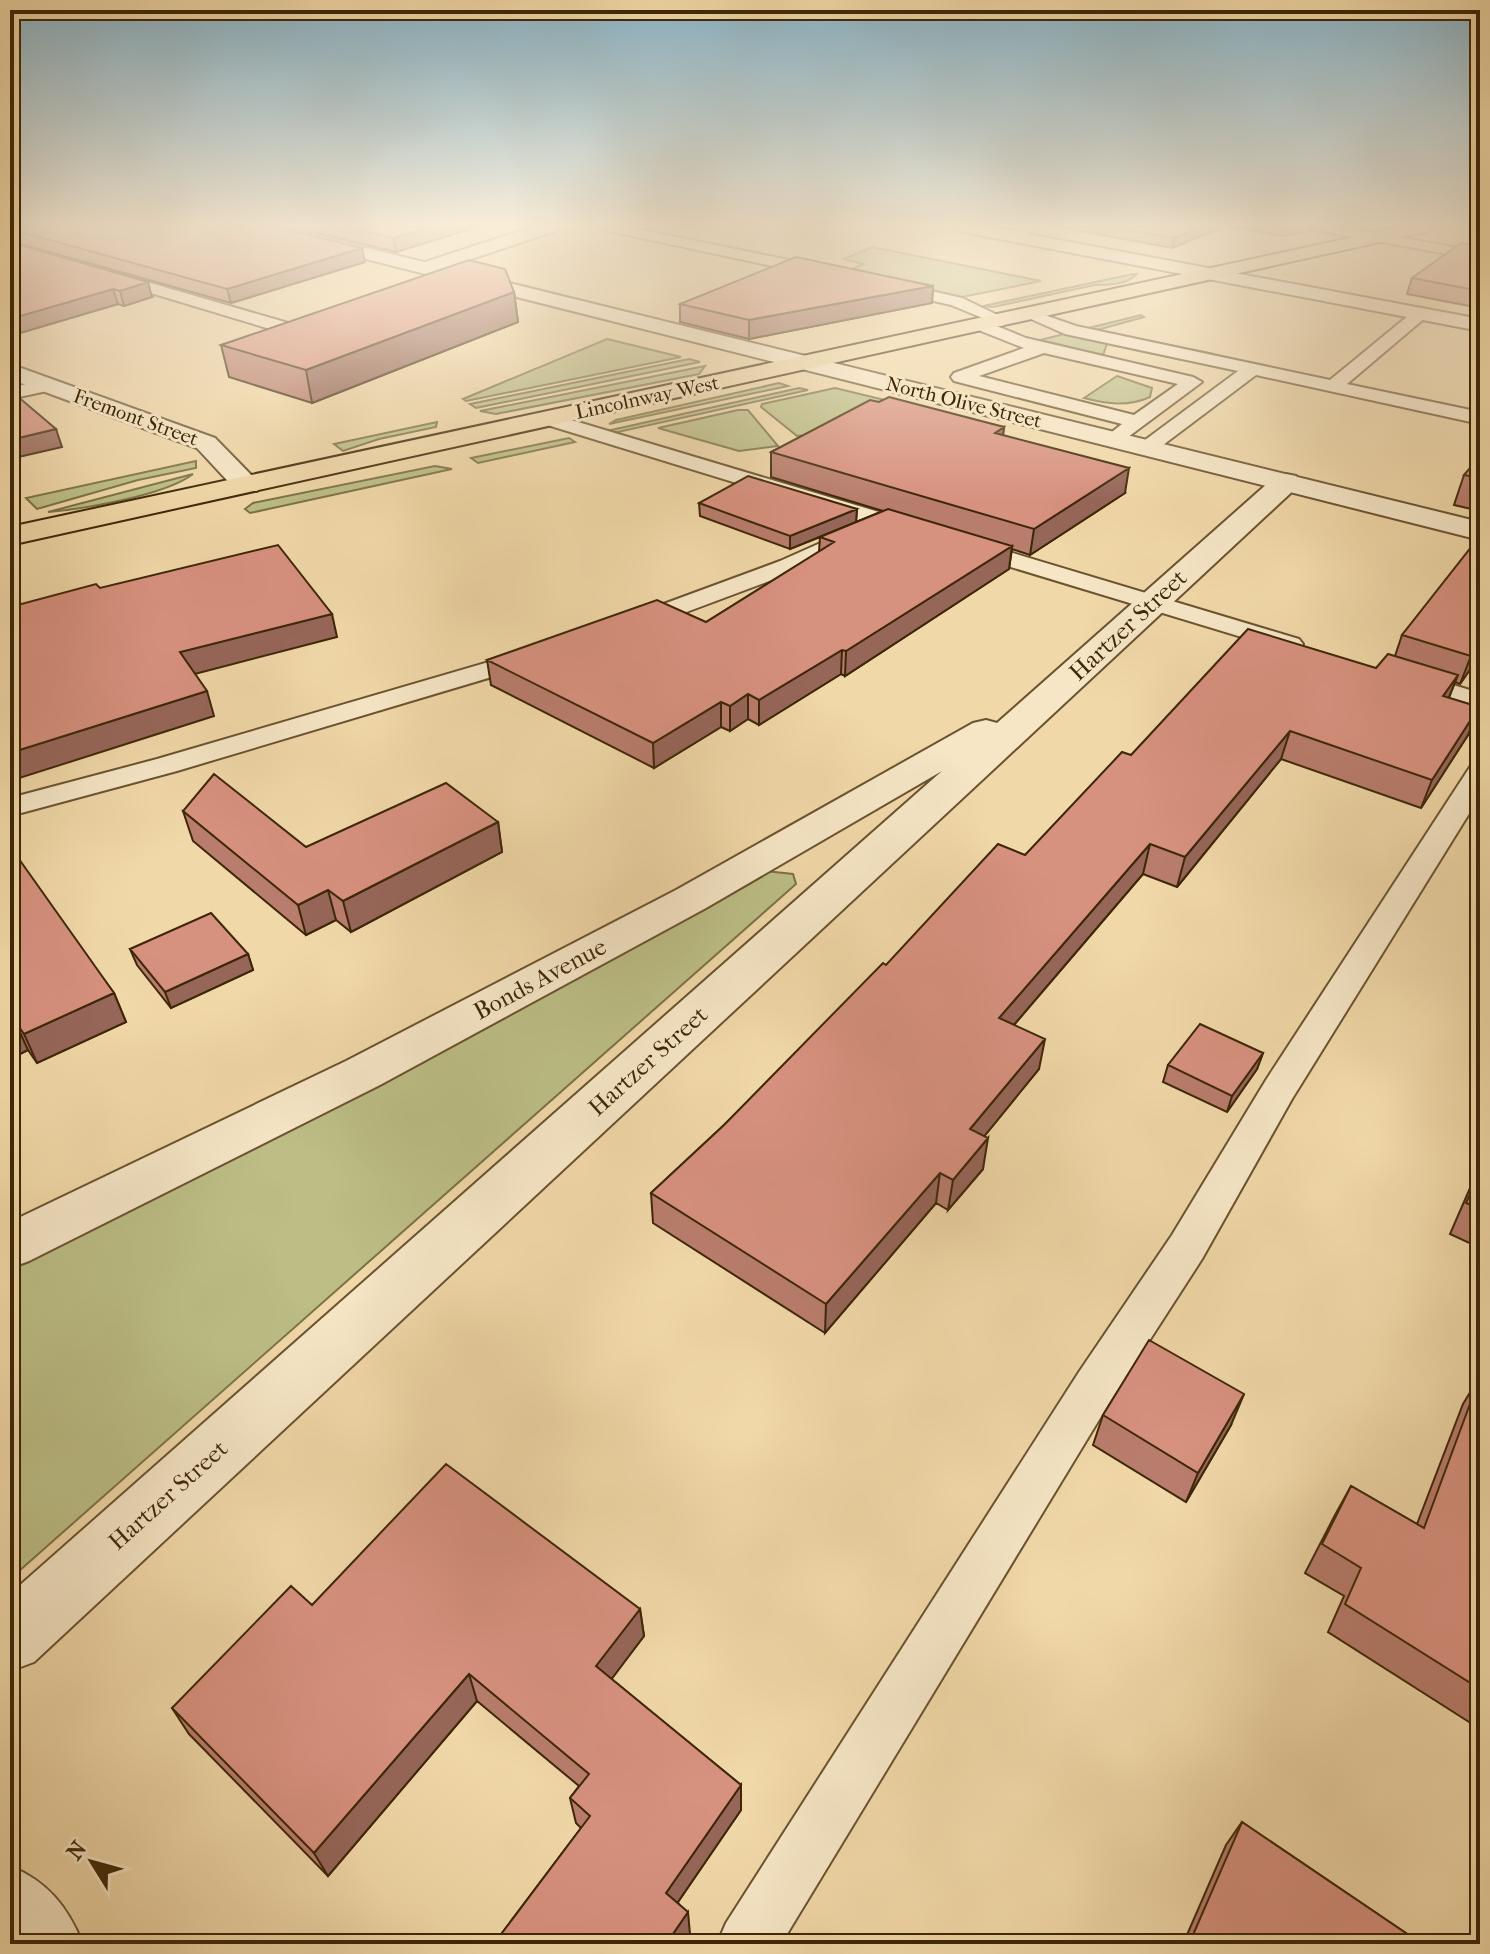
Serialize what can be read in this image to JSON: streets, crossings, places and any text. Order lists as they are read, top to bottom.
{
  "streets": {
    "main road": ["Lincolnway West"],
    "street": [
      "North Olive Street",
      "Fremont Street",
      "Hartzer Street",
      "Bonds Avenue"
    ]
  },
  "crossings": [
    ["Lincolnway West", "North Olive Street"],
    ["Lincolnway West", "Fremont Street"],
    ["North Olive Street", "Hartzer Street"],
    ["Hartzer Street", "Bonds Avenue"]
  ],
  "north": "top left"
}
